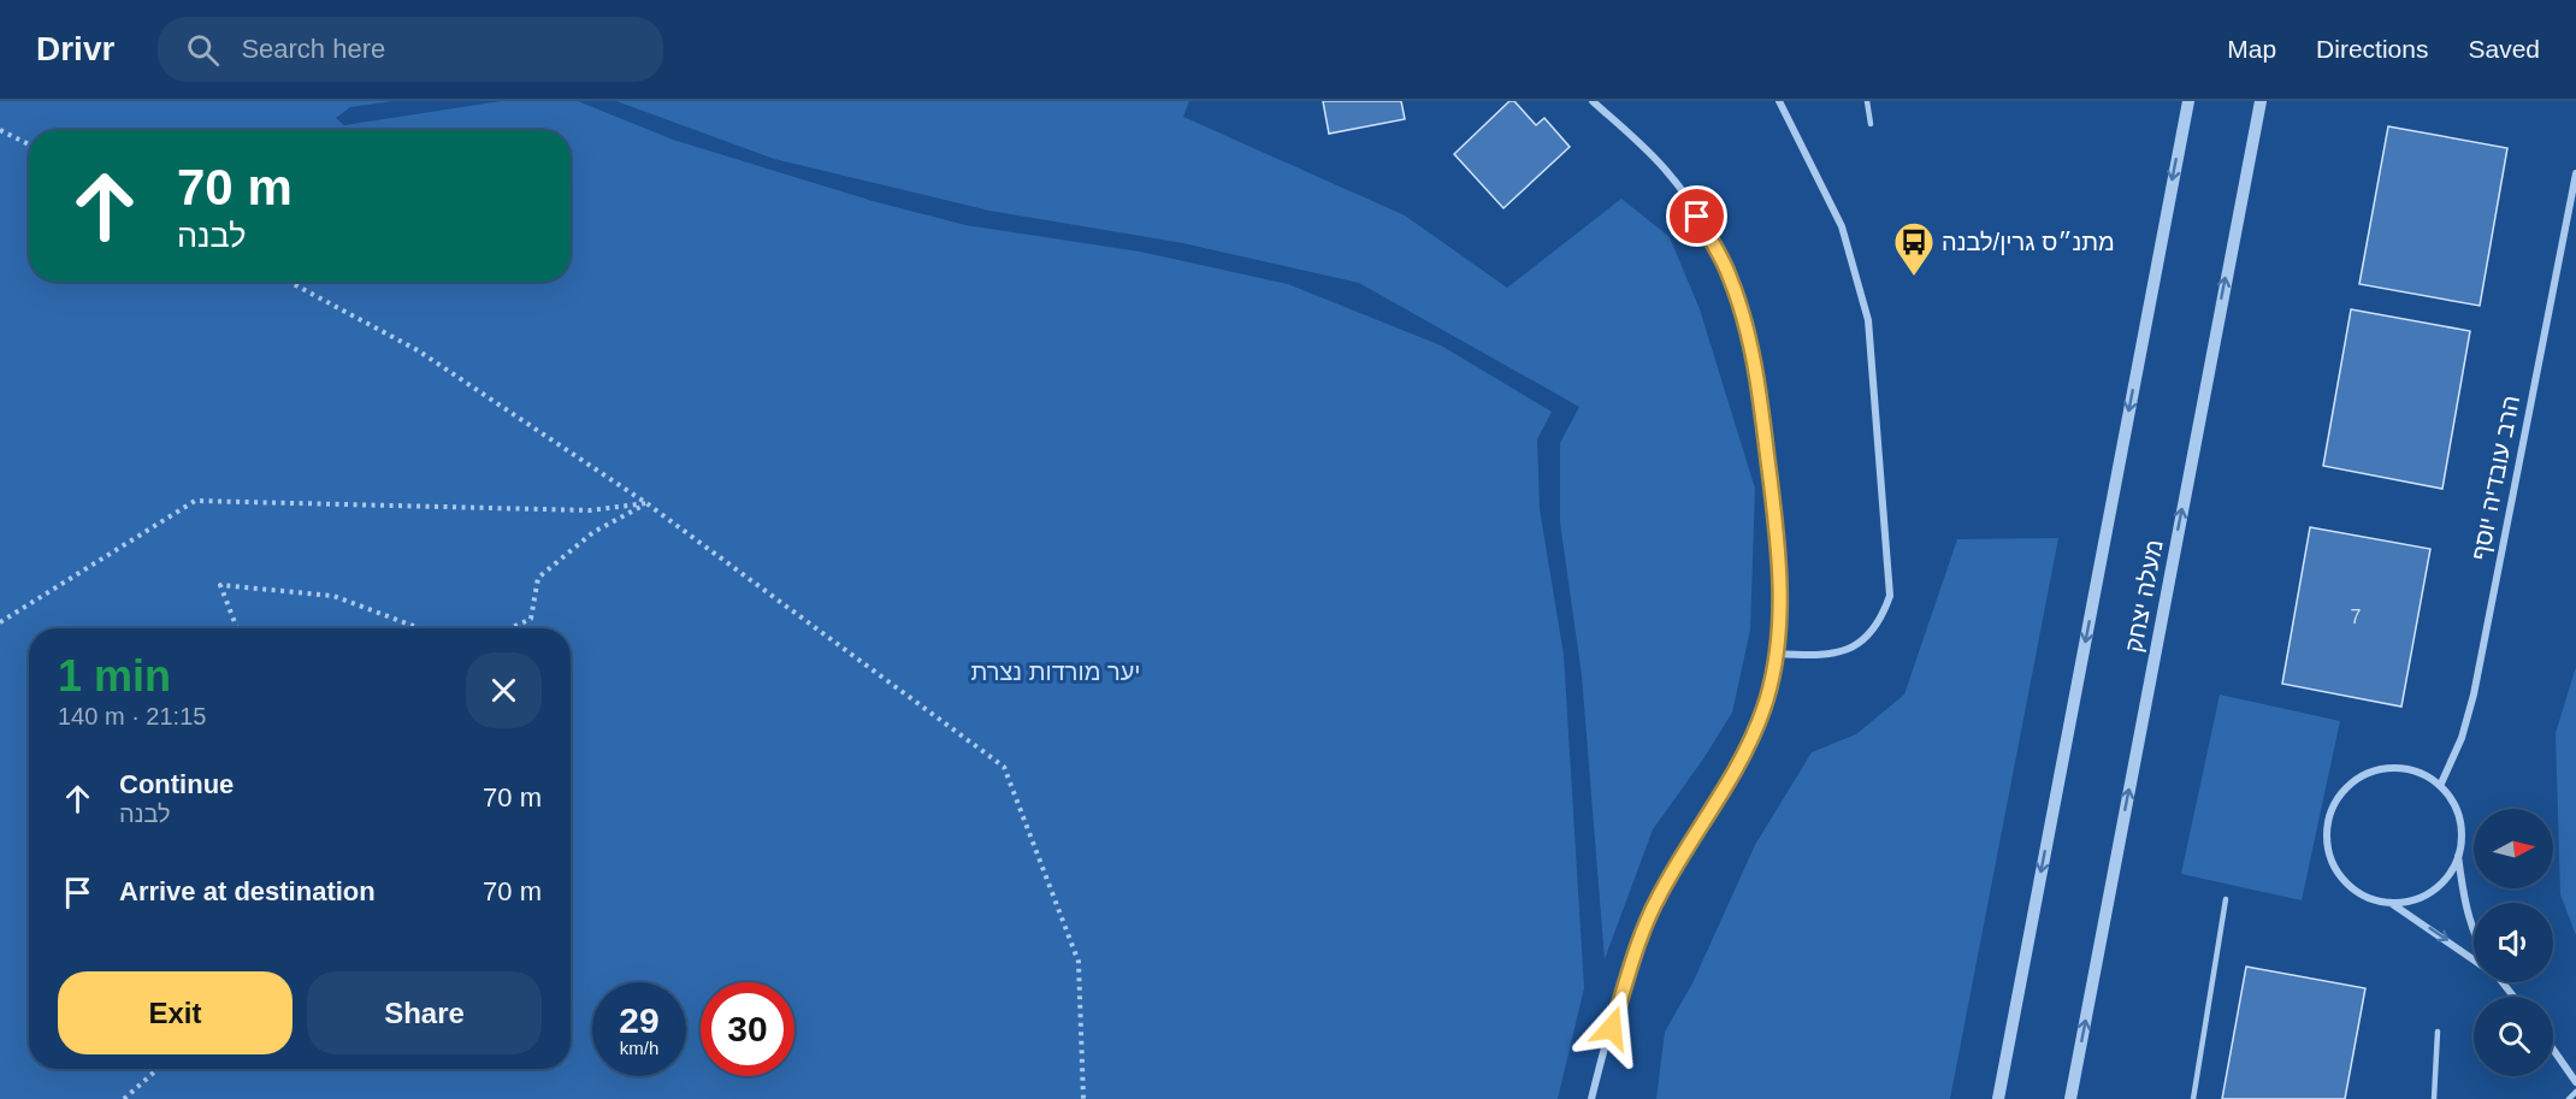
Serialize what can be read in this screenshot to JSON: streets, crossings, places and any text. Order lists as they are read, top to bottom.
{
  "streets": {
    "street": ["הרב עובדיה יוסף", "מעלה יצחק"]
  },
  "parks": ["יער מורדות נצרת"],
  "places": {
    "bus stop": ["מתנ״ס גרין/לבנה"]
  },
  "house_numbers": ["7"],
  "north": "right",
  "page": {
    "header": "Drivr",
    "search": "Search here",
    "nav": ["Map", "Directions", "Saved"],
    "turn": ["70 m", "לבנה"],
    "heading": ["1 min", "140 m · 21:15"],
    "list": [
      {
        "name": "Continue",
        "note": "לבנה",
        "value": "70 m"
      },
      {
        "name": "Arrive at destination",
        "value": "70 m"
      }
    ],
    "buttons": ["Exit", "Share"],
    "speed": "29 km/h",
    "limit": "30"
  }
}
